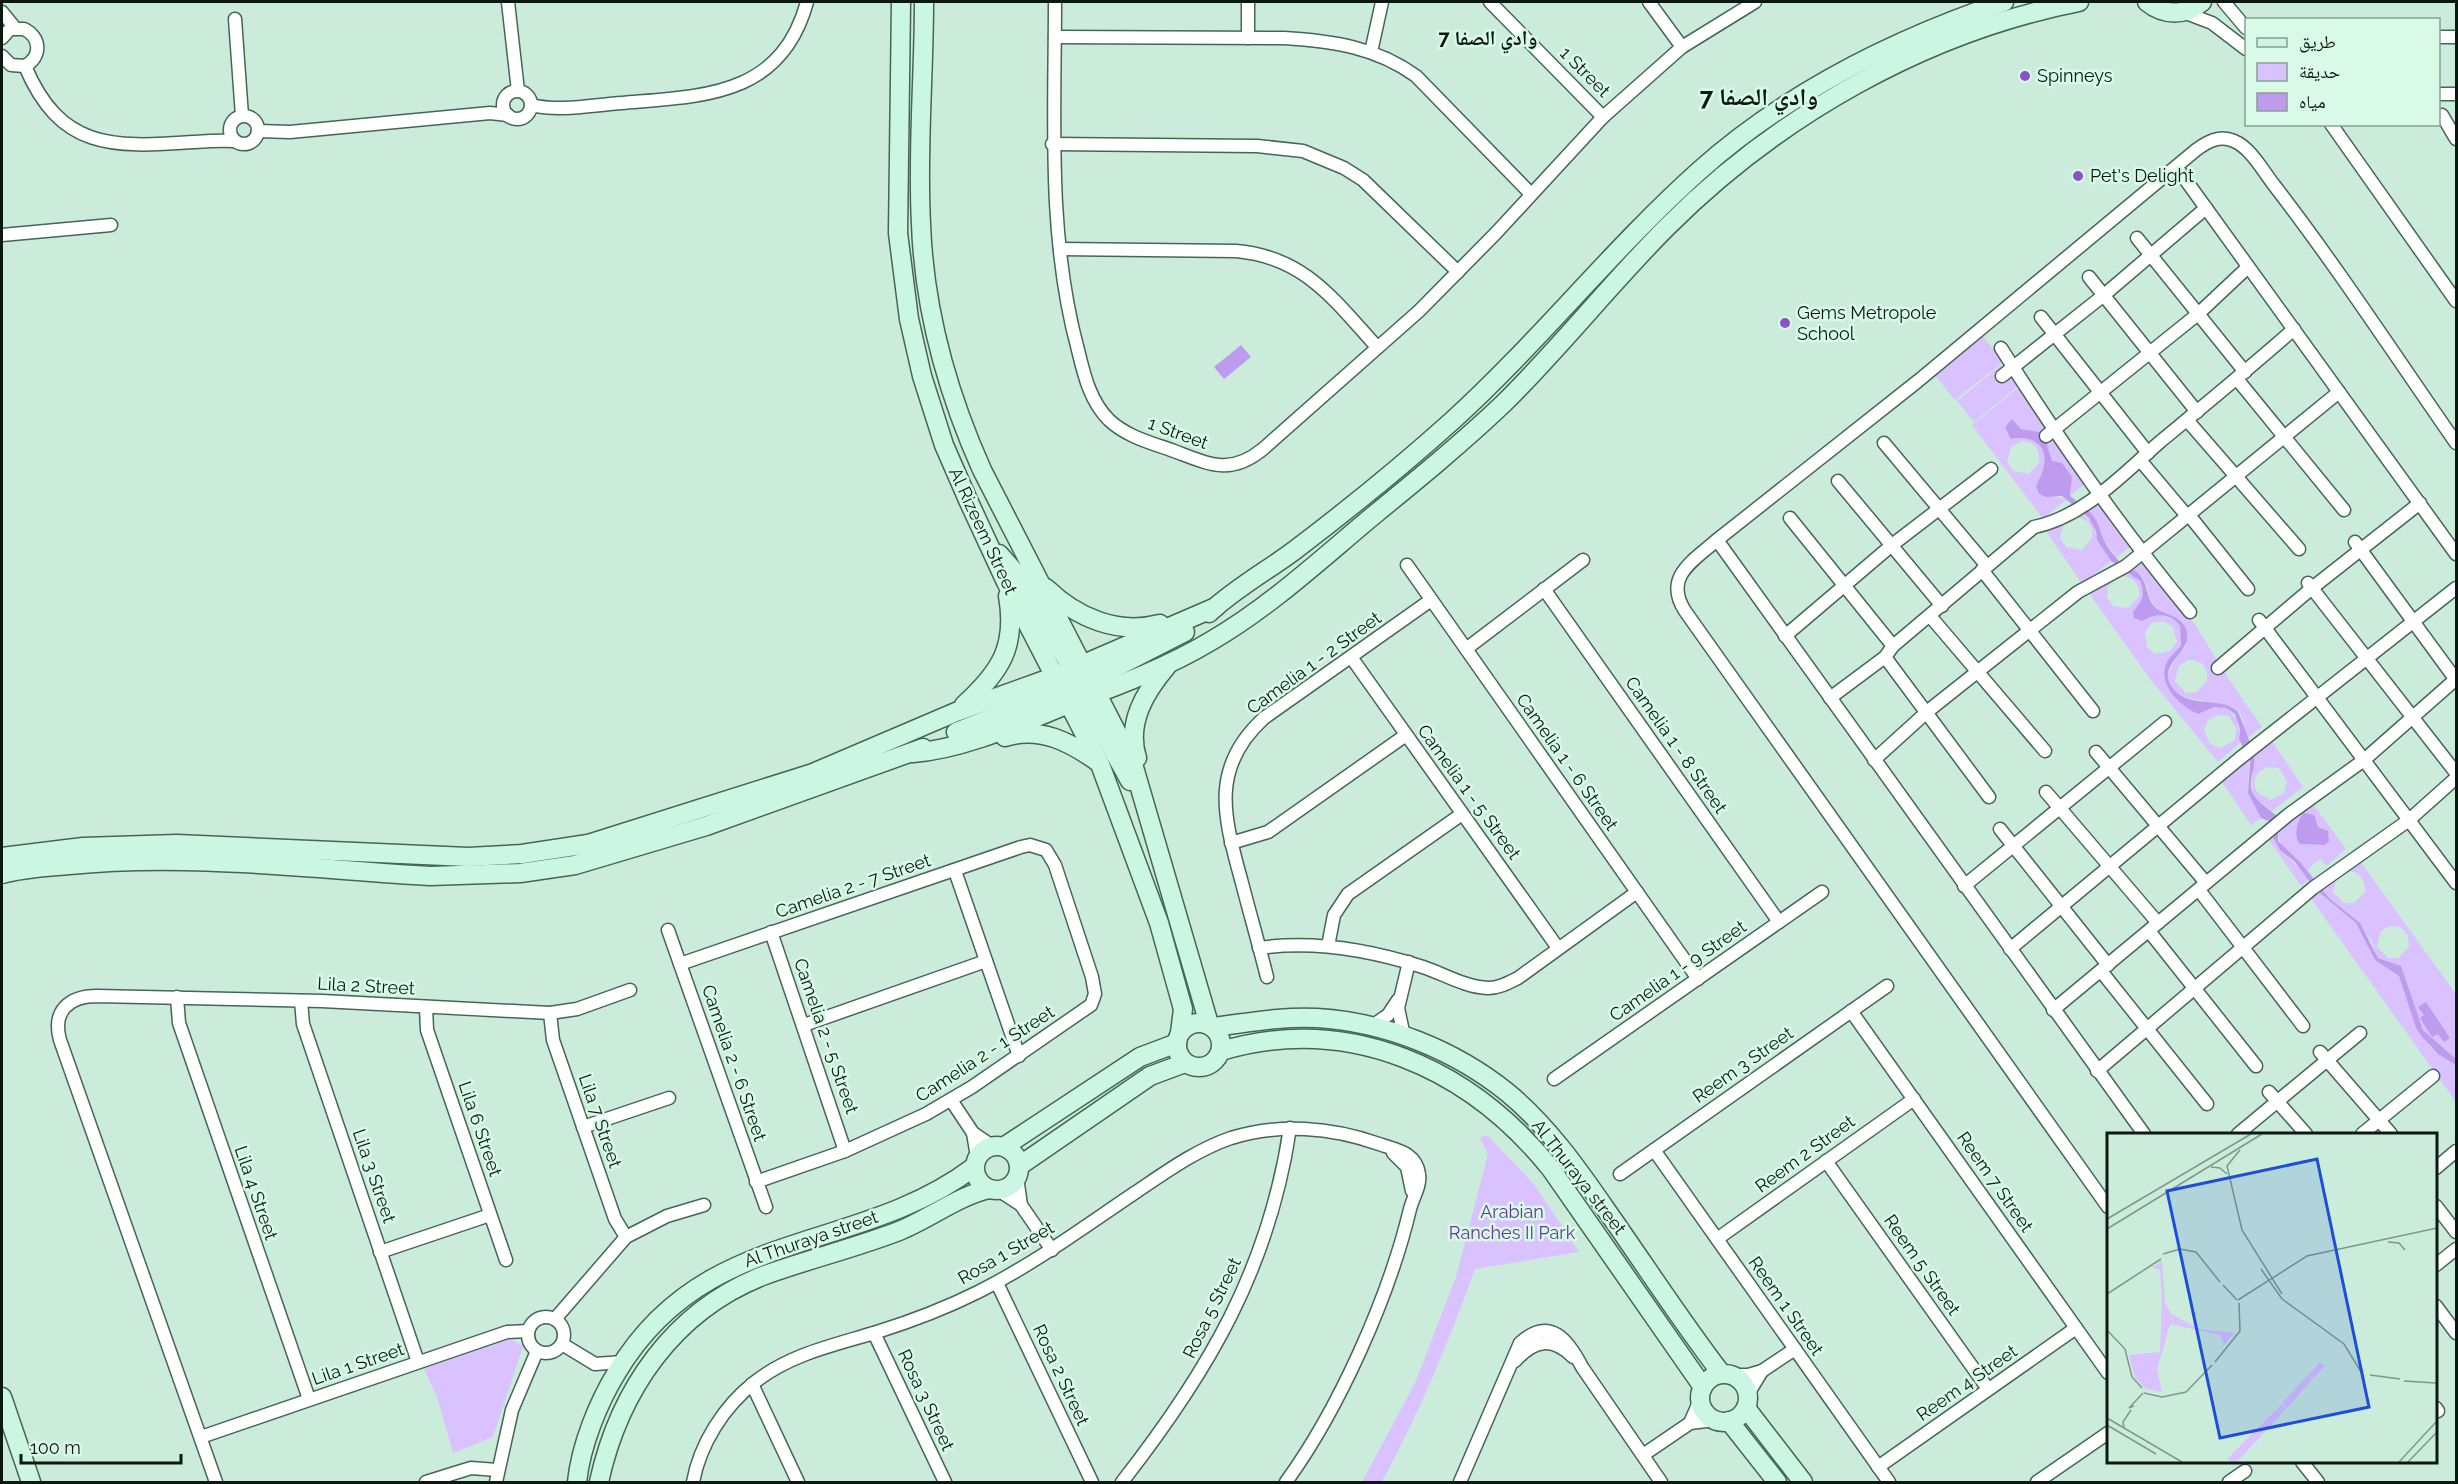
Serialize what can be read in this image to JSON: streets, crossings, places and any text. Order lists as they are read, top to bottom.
{
  "streets": {
    "street": [
      "1 Street",
      "Al Rizeem Street",
      "Camelia 1 - 2 Street",
      "Camelia 1 - 8 Street",
      "Camelia 1 - 6 Street",
      "Camelia 1 - 5 Street",
      "Camelia 2 - 7 Street",
      "Camelia 1 - 9 Street",
      "Lila 2 Street",
      "Camelia 2 - 5 Street",
      "Camelia 2 - 1 Street",
      "Camelia 2 - 6 Street",
      "Reem 3 Street",
      "Lila 7 Street",
      "Lila 6 Street",
      "Reem 2 Street",
      "Lila 3 Street",
      "Al Thuraya street",
      "Reem 7 Street",
      "Lila 4 Street",
      "Rosa 1 Street",
      "Reem 5 Street",
      "Reem 1 Street",
      "Rosa 5 Street",
      "Lila 1 Street",
      "Rosa 2 Street",
      "Reem 4 Street",
      "Rosa 3 Street"
    ]
  },
  "crossings": [
    ["Al Rizeem Street", "Al Thuraya street"],
    ["Camelia 1 - 2 Street", "Camelia 1 - 6 Street"],
    ["Camelia 1 - 2 Street", "Camelia 1 - 5 Street"],
    ["Camelia 1 - 8 Street", "Camelia 1 - 9 Street"],
    ["Camelia 1 - 6 Street", "Camelia 1 - 9 Street"],
    ["Camelia 2 - 7 Street", "Camelia 2 - 5 Street"],
    ["Camelia 2 - 7 Street", "Camelia 2 - 1 Street"],
    ["Camelia 2 - 7 Street", "Camelia 2 - 6 Street"],
    ["Lila 2 Street", "Lila 7 Street"],
    ["Lila 2 Street", "Lila 6 Street"],
    ["Lila 2 Street", "Lila 3 Street"],
    ["Lila 2 Street", "Lila 4 Street"],
    ["Lila 2 Street", "Lila 1 Street"],
    ["Camelia 2 - 5 Street", "Camelia 2 - 1 Street"],
    ["Camelia 2 - 1 Street", "Camelia 2 - 6 Street"],
    ["Reem 3 Street", "Reem 7 Street"],
    ["Reem 3 Street", "Reem 1 Street"],
    ["Reem 2 Street", "Reem 7 Street"],
    ["Reem 2 Street", "Reem 5 Street"],
    ["Reem 2 Street", "Reem 1 Street"],
    ["Lila 3 Street", "Lila 1 Street"],
    ["Reem 7 Street", "Reem 4 Street"],
    ["Lila 4 Street", "Lila 1 Street"],
    ["Rosa 1 Street", "Rosa 5 Street"],
    ["Rosa 1 Street", "Rosa 2 Street"],
    ["Rosa 1 Street", "Rosa 3 Street"],
    ["Reem 5 Street", "Reem 4 Street"],
    ["Reem 1 Street", "Reem 4 Street"]
  ],
  "districts": ["وادي الصفا 7", "وادي الصفا 7"],
  "parks": ["Arabian Ranches II Park"],
  "places": ["Spinneys", "Pet's Delight", "Gems Metropole School"],
  "legend": ["طريق", "حديقة", "مياه"],
  "scale_bar": "100 m"
}
